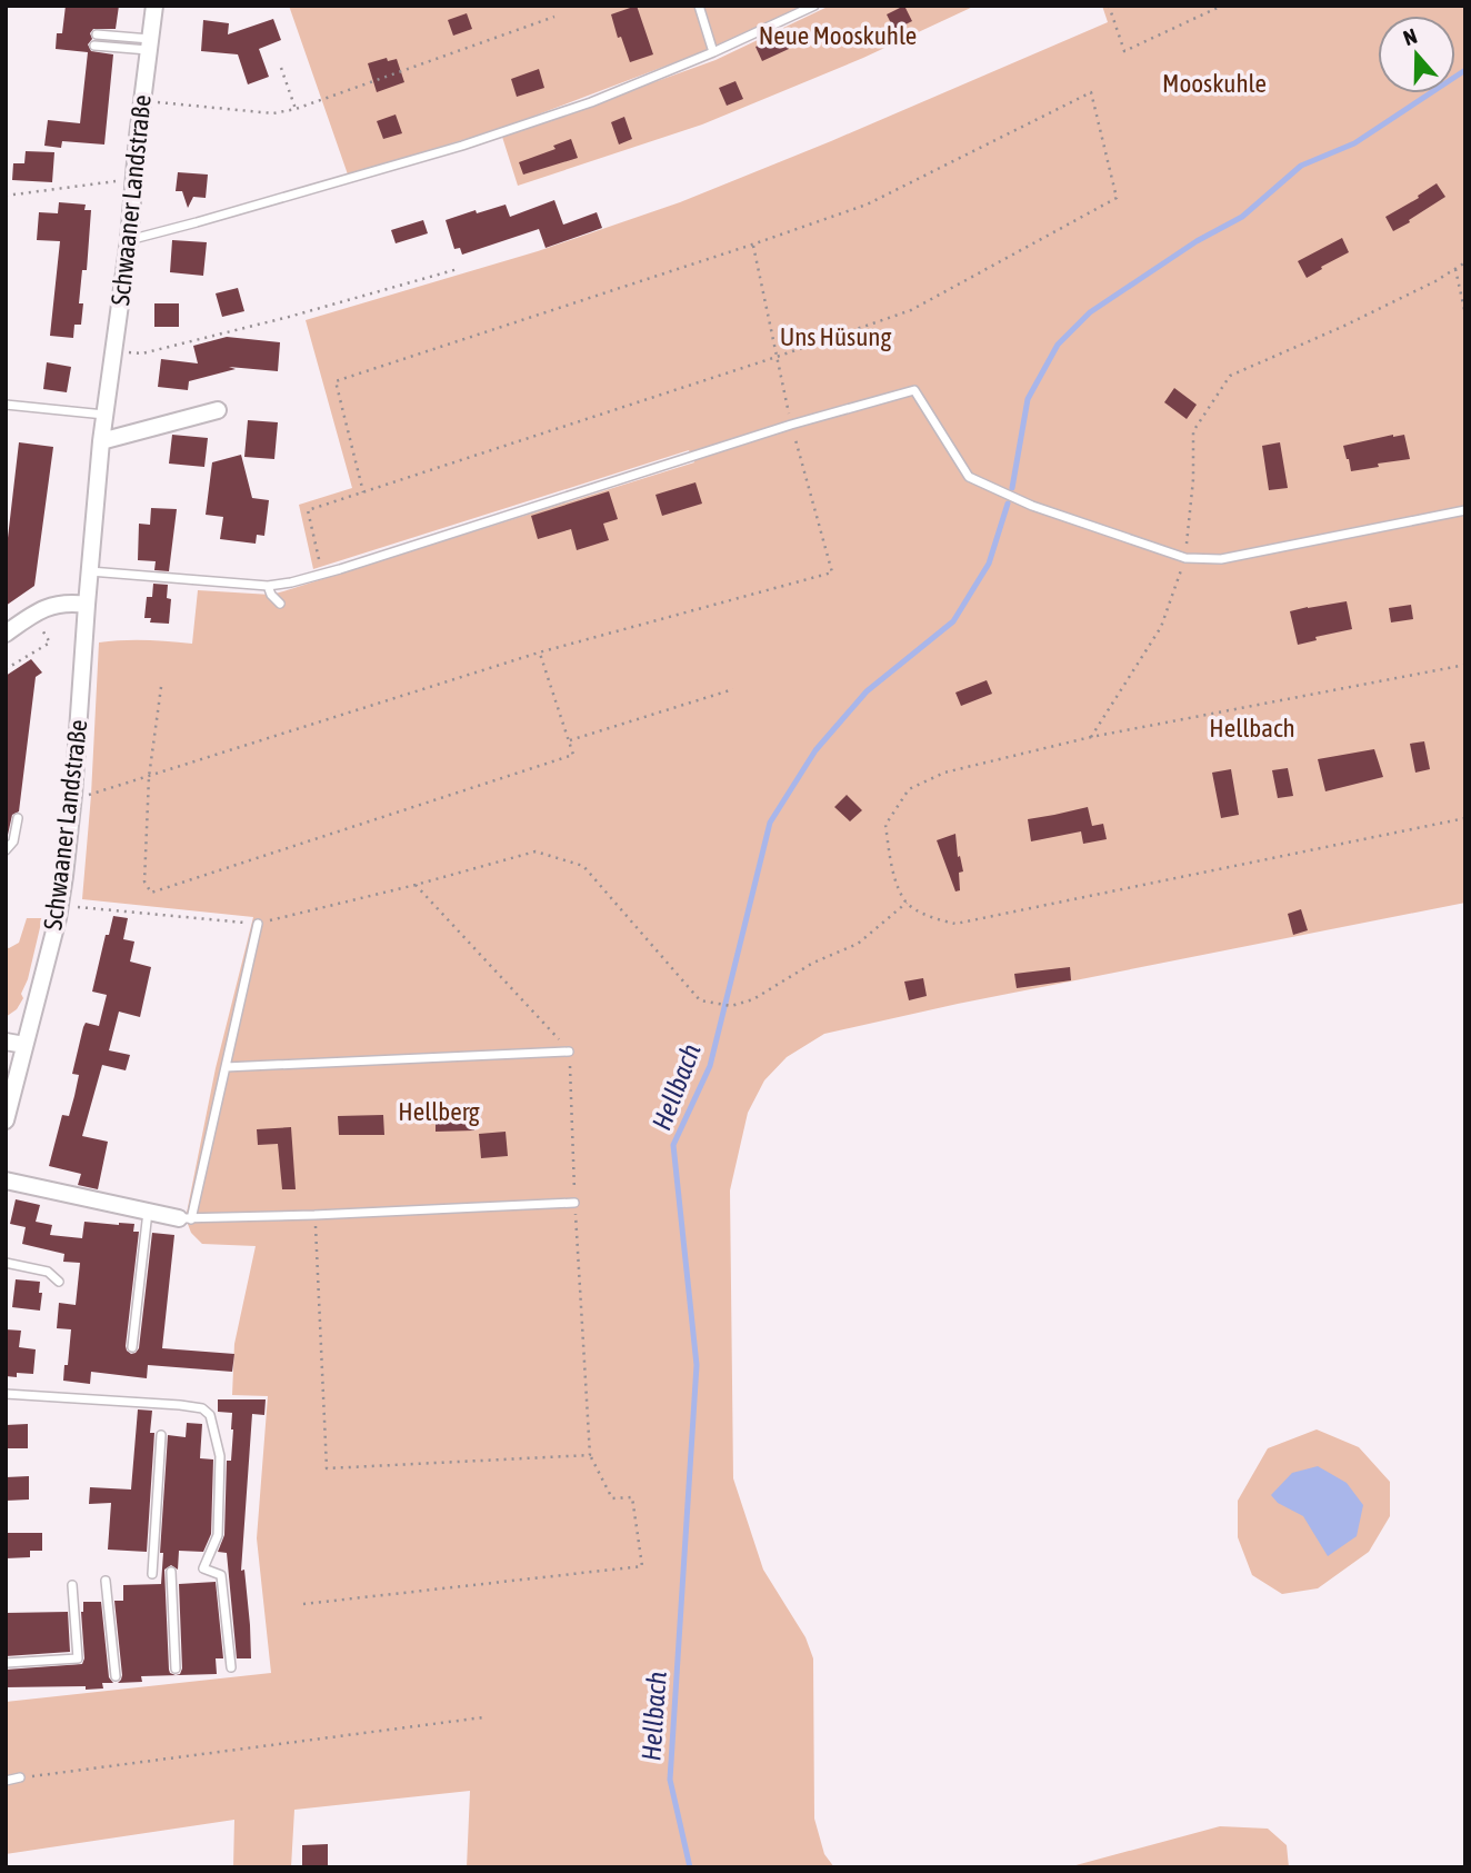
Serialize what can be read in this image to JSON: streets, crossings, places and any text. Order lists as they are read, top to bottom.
{
  "streets": {
    "street": ["Schwaaner Landstraße"]
  },
  "water": ["Hellbach"],
  "parks": [
    "Neue Mooskuhle",
    "Mooskuhle",
    "Uns Hüsung",
    "Hellbach",
    "Hellberg"
  ],
  "north": "top"
}
